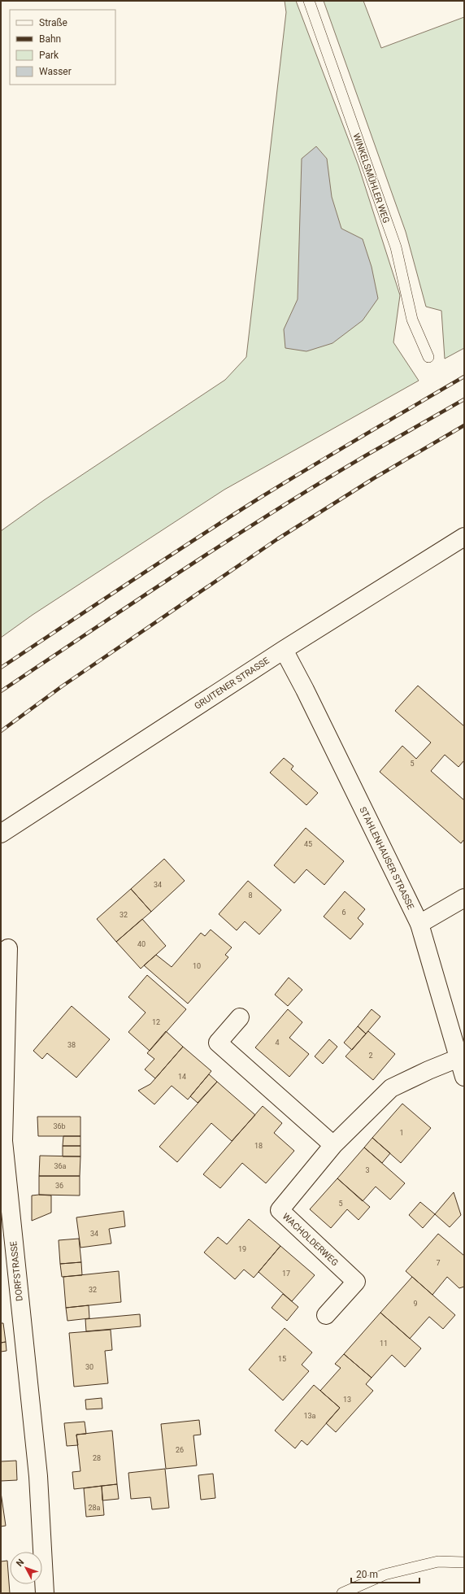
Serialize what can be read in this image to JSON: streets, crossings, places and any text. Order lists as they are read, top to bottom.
{
  "streets": {
    "street": [
      "GRUITENER STRASSE",
      "STAHLENHAUSER STRASSE",
      "WACHOLDERWEG",
      "DORFSTRASSE"
    ],
    "lane": ["WINKELSMÜHLER WEG"]
  },
  "crossings": [
    ["GRUITENER STRASSE", "STAHLENHAUSER STRASSE"],
    ["STAHLENHAUSER STRASSE", "WACHOLDERWEG"]
  ],
  "house_numbers": [
    "5",
    "45",
    "34",
    "8",
    "6",
    "32",
    "40",
    "10",
    "12",
    "4",
    "38",
    "2",
    "14",
    "36b",
    "1",
    "18",
    "36a",
    "3",
    "36",
    "5",
    "34",
    "19",
    "7",
    "17",
    "32",
    "9",
    "11",
    "15",
    "30",
    "13",
    "13a",
    "26",
    "28",
    "28a"
  ],
  "legend": [
    "Straße",
    "Bahn",
    "Park",
    "Wasser"
  ],
  "scale_bar": "20 m",
  "north": "top left"
}
